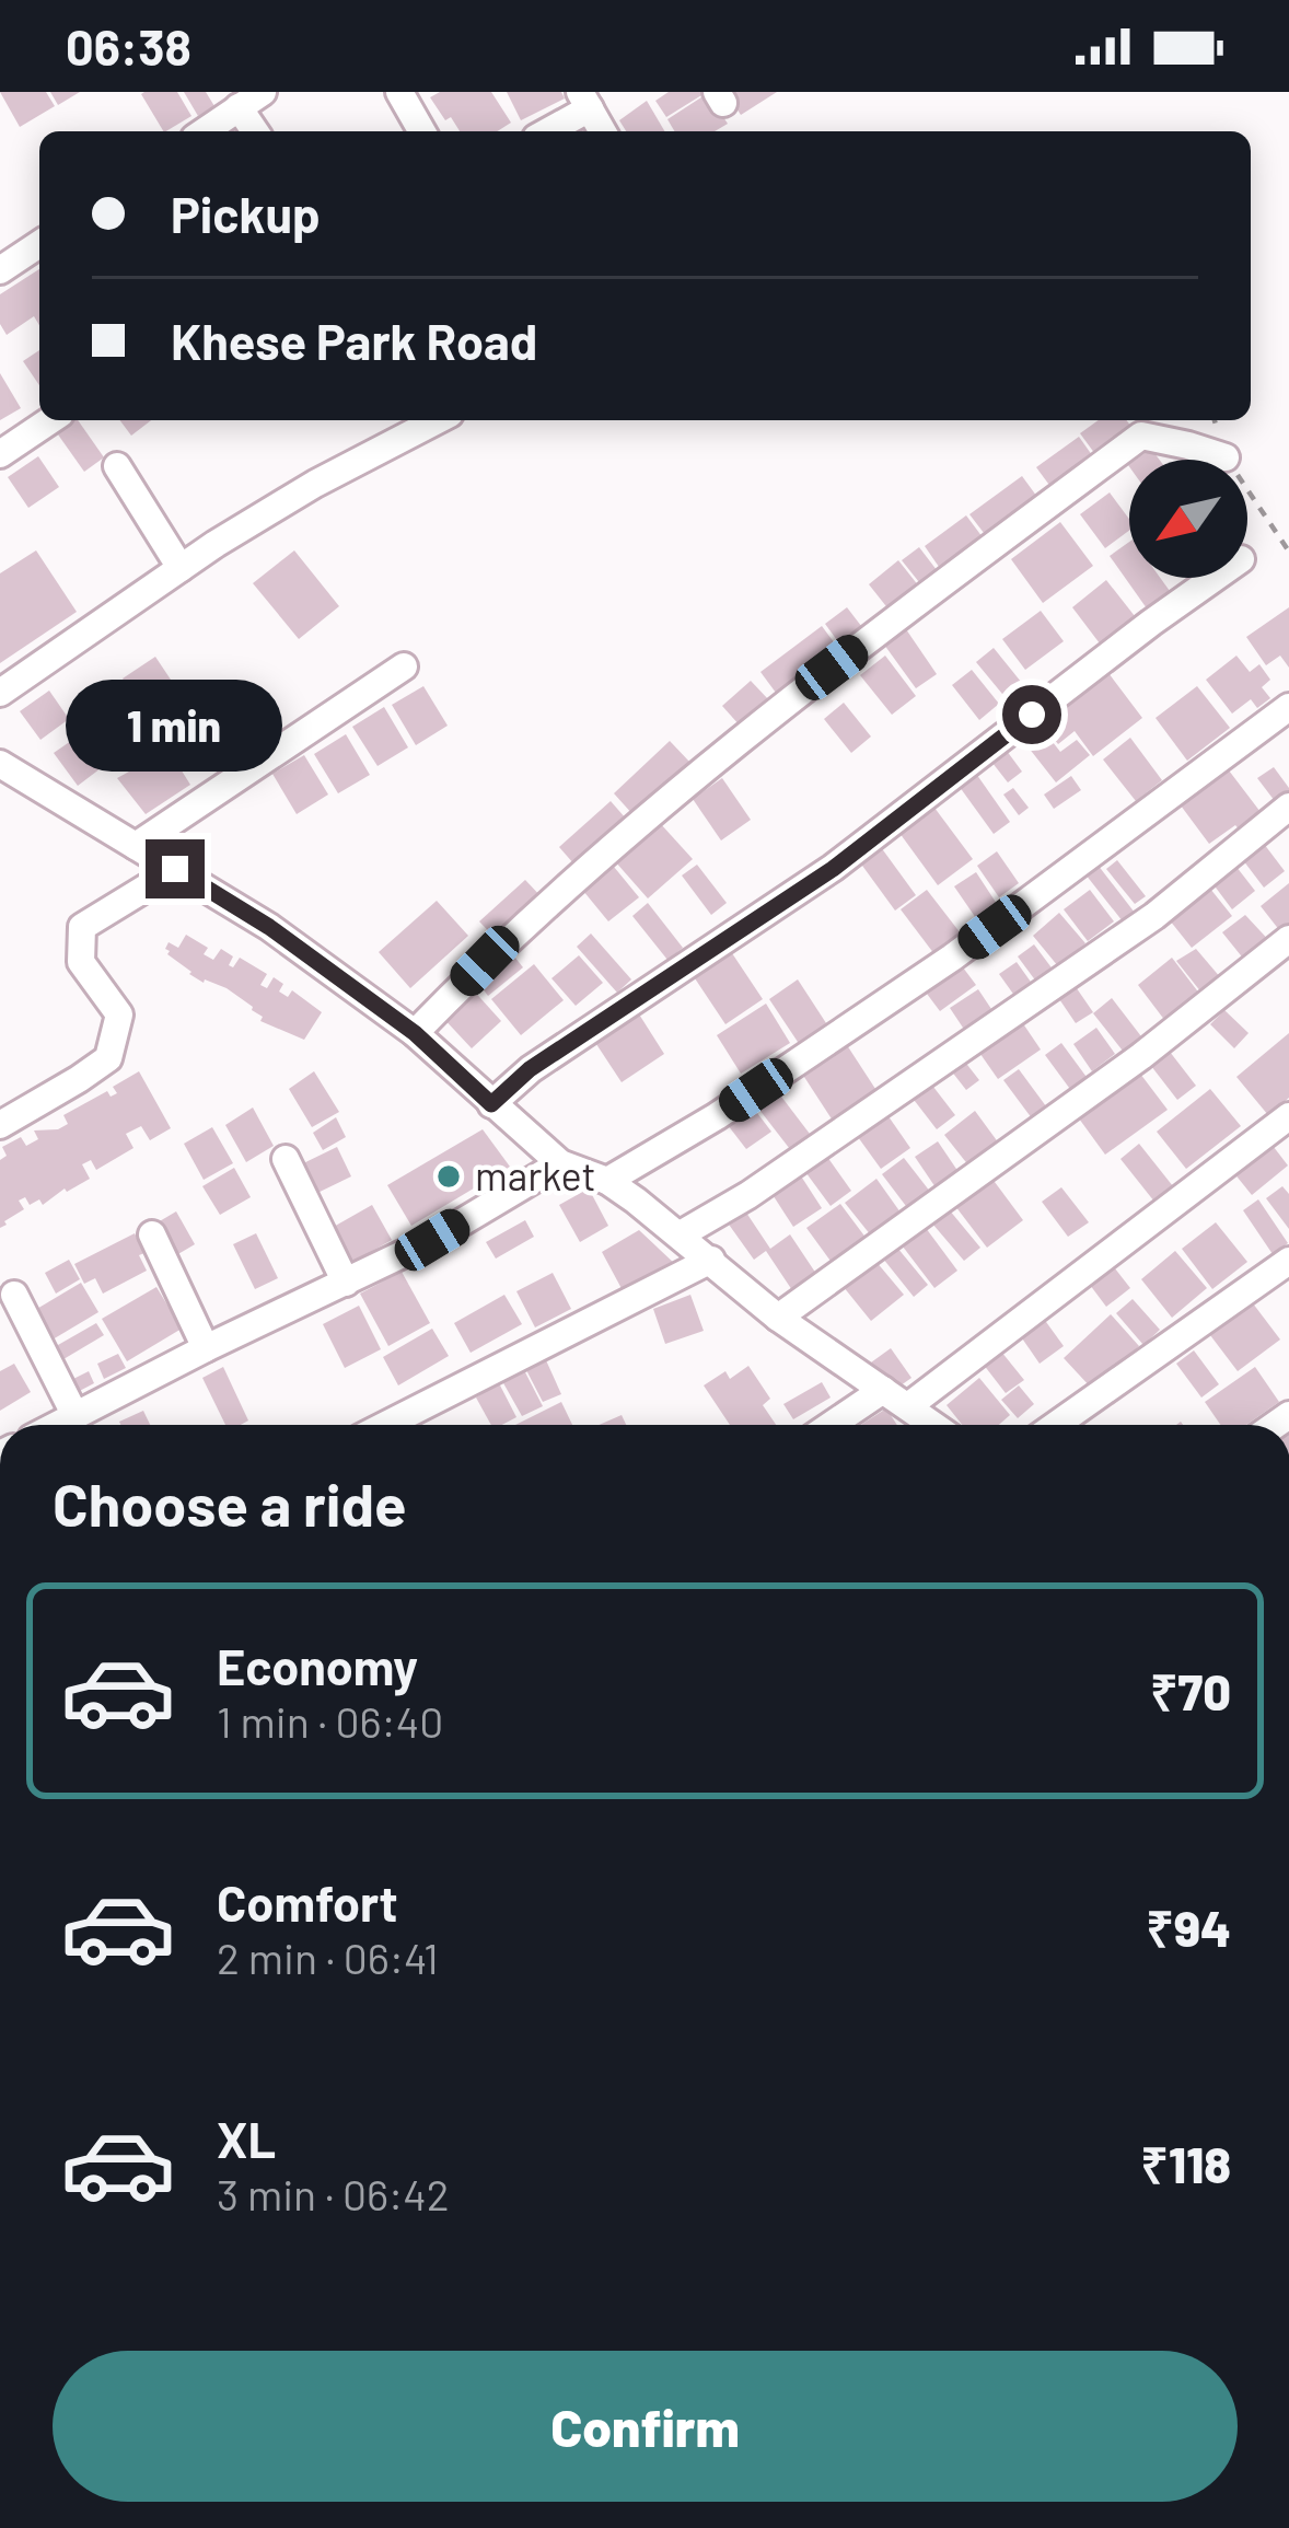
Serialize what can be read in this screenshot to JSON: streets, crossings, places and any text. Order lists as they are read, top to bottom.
{
  "places": ["market"],
  "north": "bottom left",
  "page": {
    "status": "06:38",
    "banner": ["Pickup", "Khese Park Road"],
    "bubble": "1 min",
    "heading": "Choose a ride",
    "list": [
      {
        "name": "Economy",
        "note": "1 min · 06:40",
        "value": "₹70"
      },
      {
        "name": "Comfort",
        "note": "2 min · 06:41",
        "value": "₹94"
      },
      {
        "name": "XL",
        "note": "3 min · 06:42",
        "value": "₹118"
      }
    ],
    "buttons": "Confirm"
  }
}
